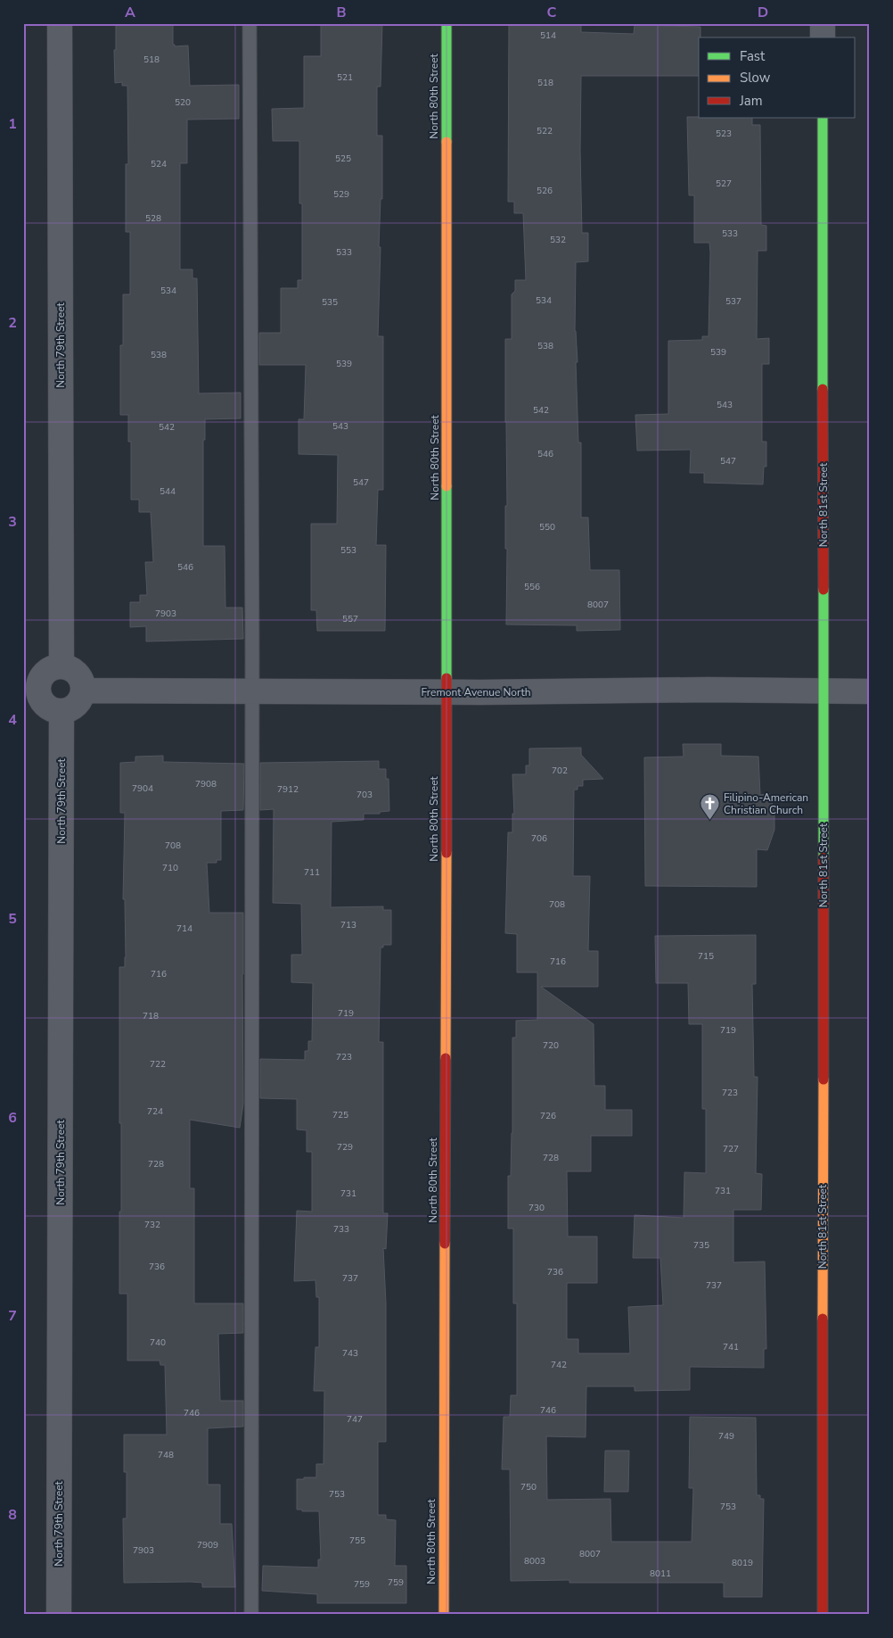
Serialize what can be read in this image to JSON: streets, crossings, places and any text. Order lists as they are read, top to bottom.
{
  "streets": {
    "street": [
      "North 80th Street",
      "North 79th Street",
      "North 81st Street",
      "Fremont Avenue North"
    ]
  },
  "crossings": [
    ["North 80th Street", "Fremont Avenue North"],
    ["North 79th Street", "Fremont Avenue North"],
    ["North 81st Street", "Fremont Avenue North"]
  ],
  "places": {
    "church": ["Filipino-American Christian Church"]
  },
  "house_numbers": [
    "514",
    "518",
    "521",
    "518",
    "520",
    "522",
    "523",
    "525",
    "524",
    "527",
    "526",
    "529",
    "528",
    "533",
    "532",
    "533",
    "534",
    "534",
    "537",
    "535",
    "538",
    "539",
    "538",
    "539",
    "543",
    "542",
    "543",
    "542",
    "546",
    "547",
    "547",
    "544",
    "550",
    "553",
    "546",
    "556",
    "8007",
    "7903",
    "557",
    "702",
    "7908",
    "7904",
    "7912",
    "703",
    "706",
    "708",
    "710",
    "711",
    "708",
    "713",
    "714",
    "715",
    "716",
    "716",
    "719",
    "718",
    "719",
    "720",
    "723",
    "722",
    "723",
    "724",
    "725",
    "726",
    "729",
    "727",
    "728",
    "728",
    "731",
    "731",
    "730",
    "732",
    "733",
    "735",
    "736",
    "736",
    "737",
    "737",
    "740",
    "741",
    "743",
    "742",
    "746",
    "746",
    "747",
    "749",
    "748",
    "750",
    "753",
    "753",
    "755",
    "7909",
    "7903",
    "8007",
    "8003",
    "8019",
    "8011",
    "759",
    "759"
  ],
  "legend": ["Fast", "Slow", "Jam"],
  "grid": {
    "columns": [
      "A",
      "B",
      "C",
      "D"
    ],
    "rows": [
      "1",
      "2",
      "3",
      "4",
      "5",
      "6",
      "7",
      "8"
    ]
  }
}
